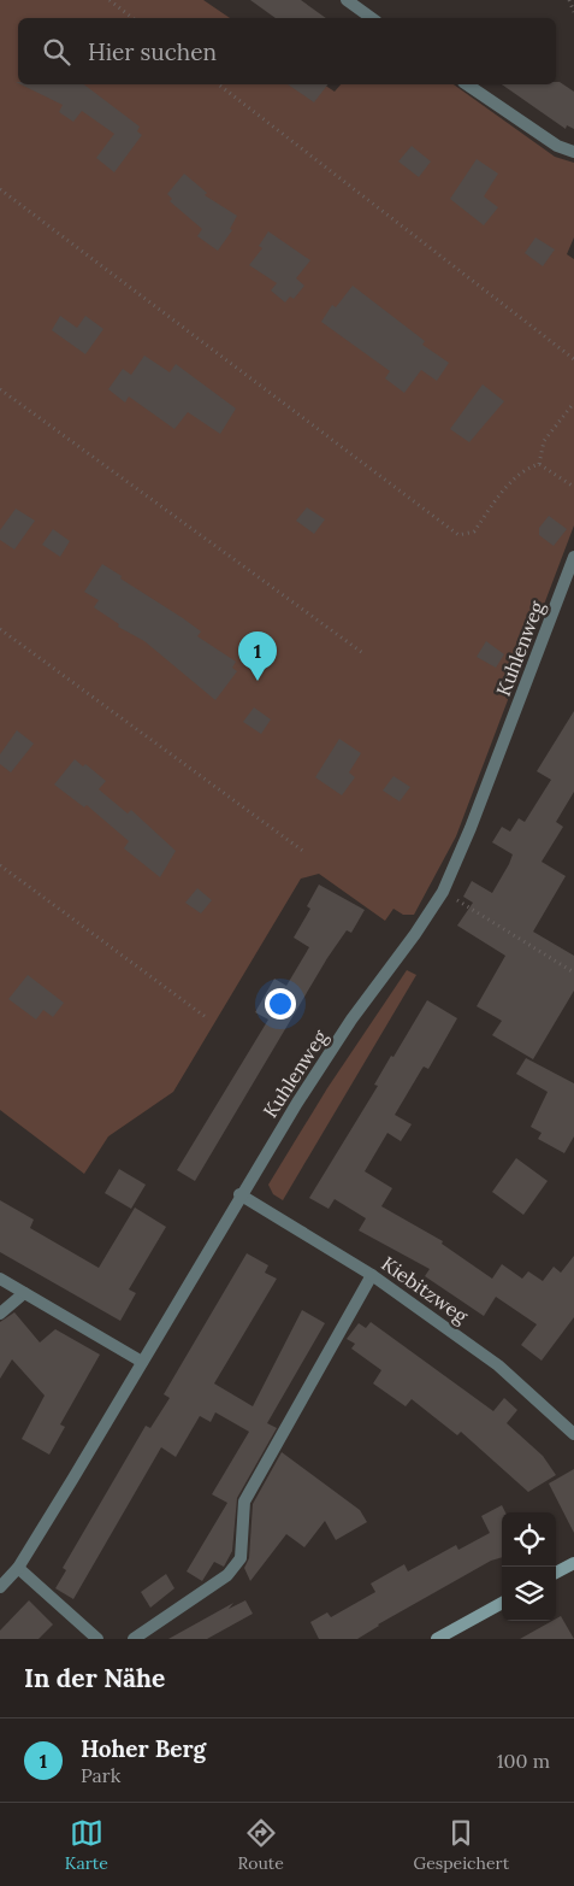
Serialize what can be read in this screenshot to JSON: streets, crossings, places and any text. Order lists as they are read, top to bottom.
{
  "streets": {
    "street": ["Kuhlenweg", "Kiebitzweg"]
  },
  "crossings": [
    ["Kuhlenweg", "Kiebitzweg"]
  ],
  "page": {
    "search": "Hier suchen",
    "pins": "1",
    "heading": "In der Nähe",
    "list": [
      {
        "mark": "1",
        "name": "Hoher Berg",
        "note": "Park",
        "value": "100 m"
      }
    ],
    "nav": ["Karte", "Route", "Gespeichert"]
  }
}
